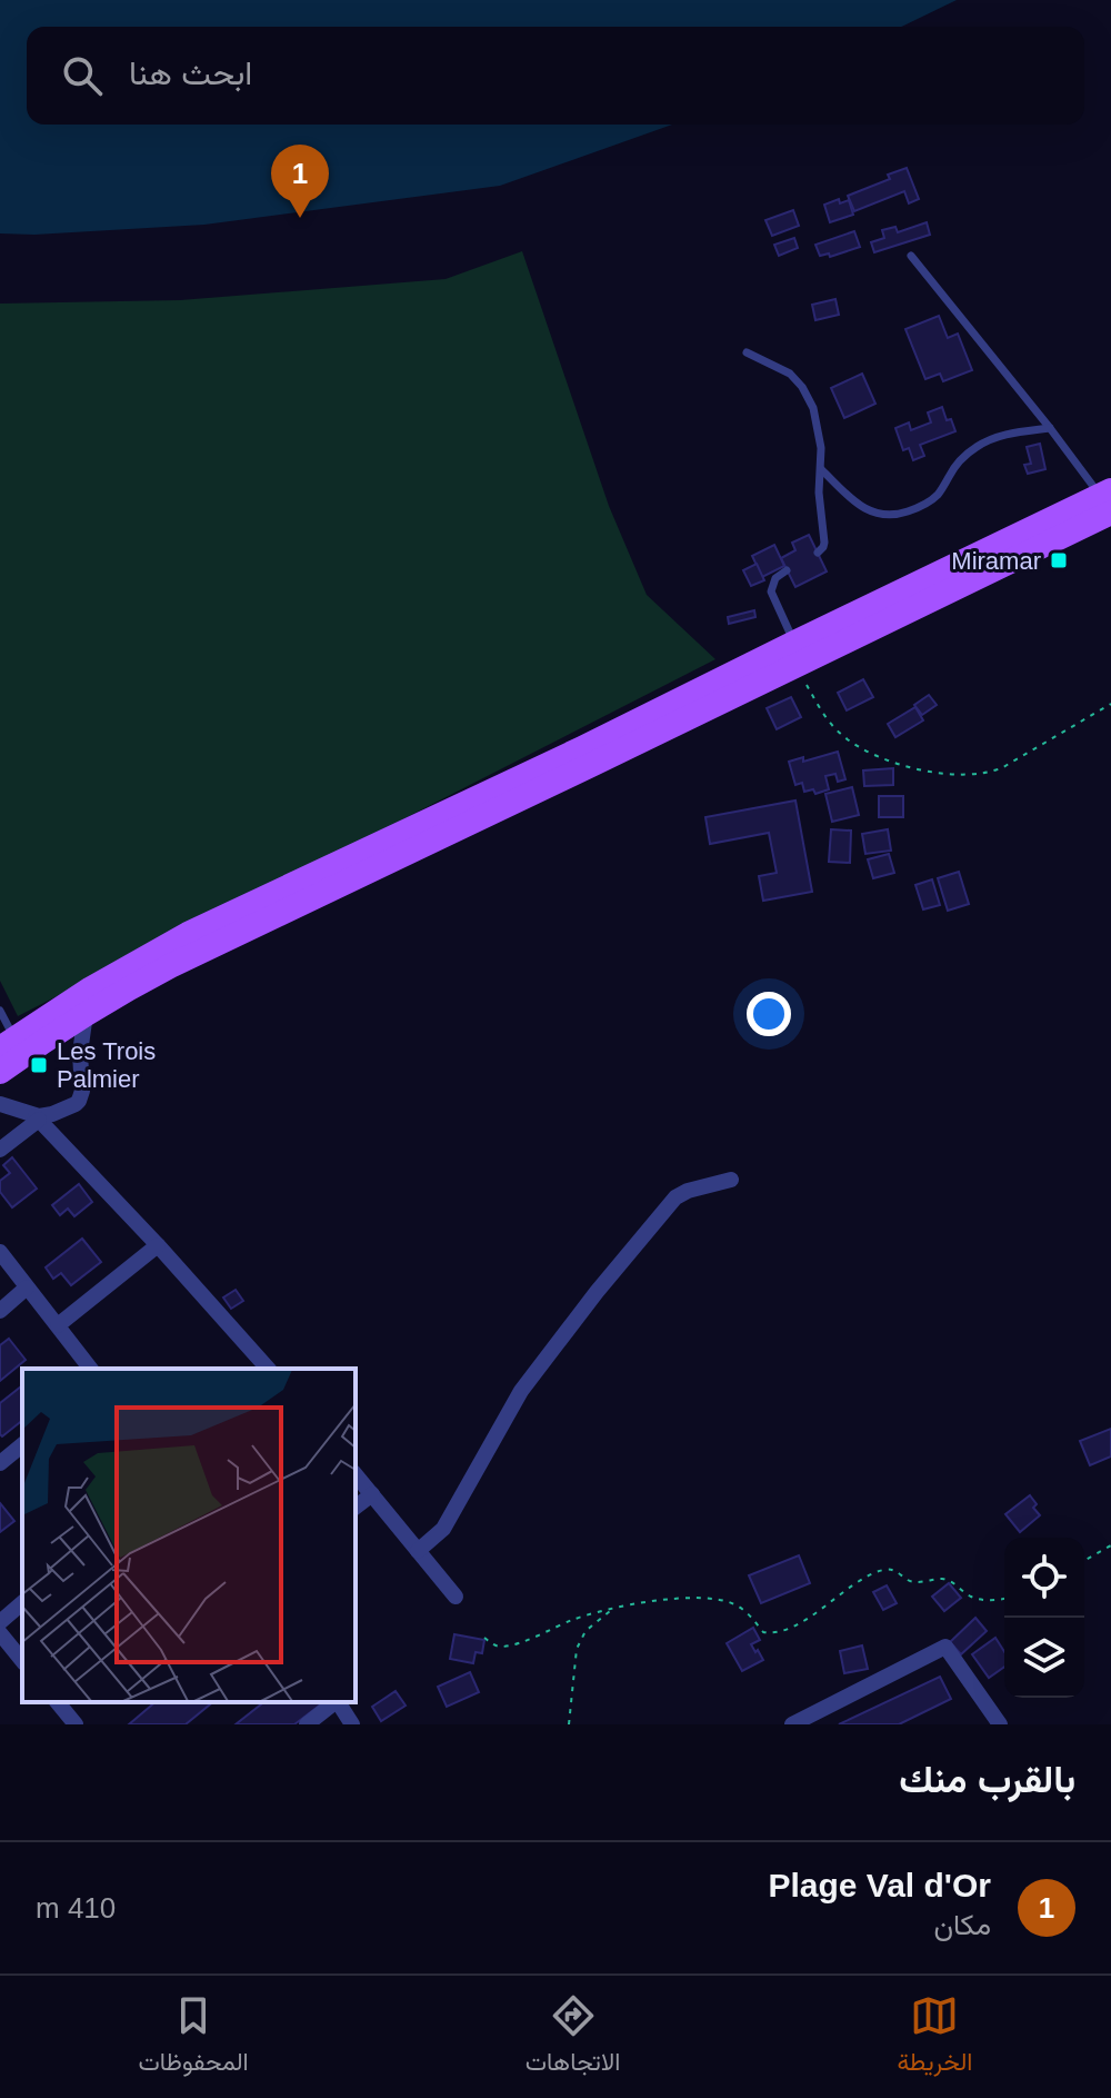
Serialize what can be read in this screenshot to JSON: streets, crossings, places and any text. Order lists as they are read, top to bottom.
{
  "places": {
    "transit": ["Miramar", "Les Trois Palmier"]
  },
  "page": {
    "search": "ابحث هنا",
    "pins": "1",
    "heading": "بالقرب منك",
    "list": [
      {
        "mark": "1",
        "name": "Plage Val d'Or",
        "note": "مكان",
        "value": "410 m"
      }
    ],
    "nav": ["الخريطة", "الاتجاهات", "المحفوظات"]
  }
}
